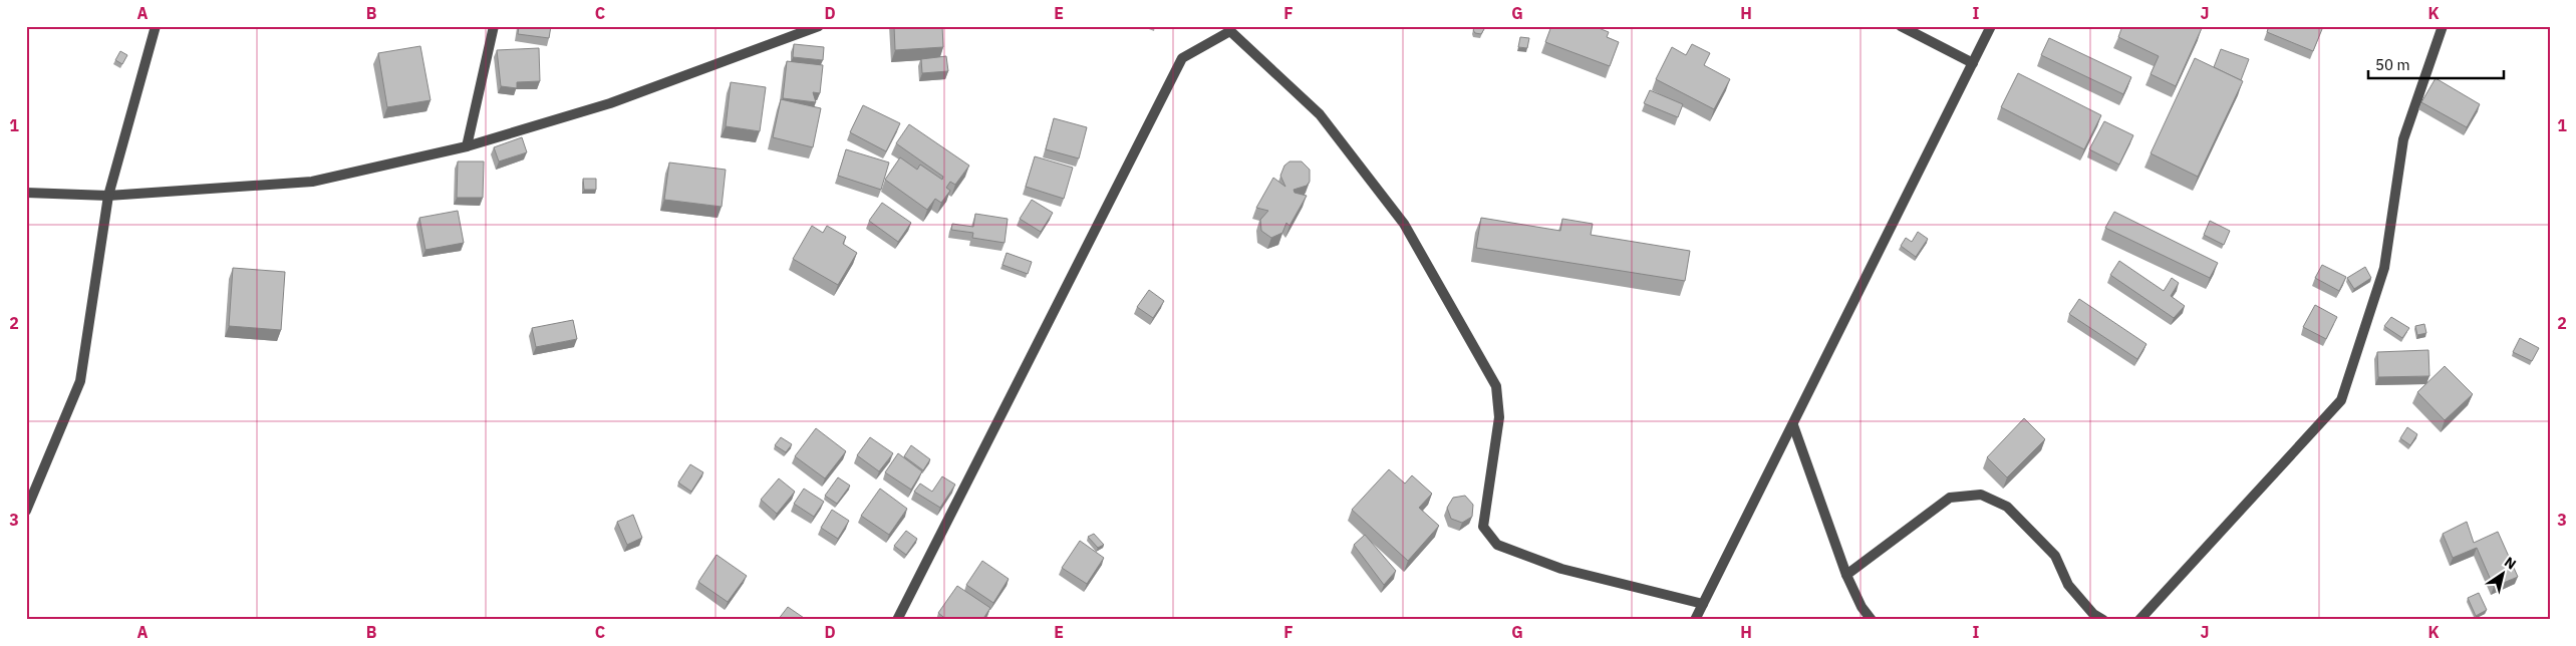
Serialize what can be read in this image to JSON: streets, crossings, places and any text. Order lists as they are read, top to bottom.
{
  "scale_bar": "50 m",
  "north": "top right",
  "grid": {
    "columns": [
      "A",
      "B",
      "C",
      "D",
      "E",
      "F",
      "G",
      "H",
      "I",
      "J",
      "K"
    ],
    "rows": ["1", "2", "3"]
  }
}
